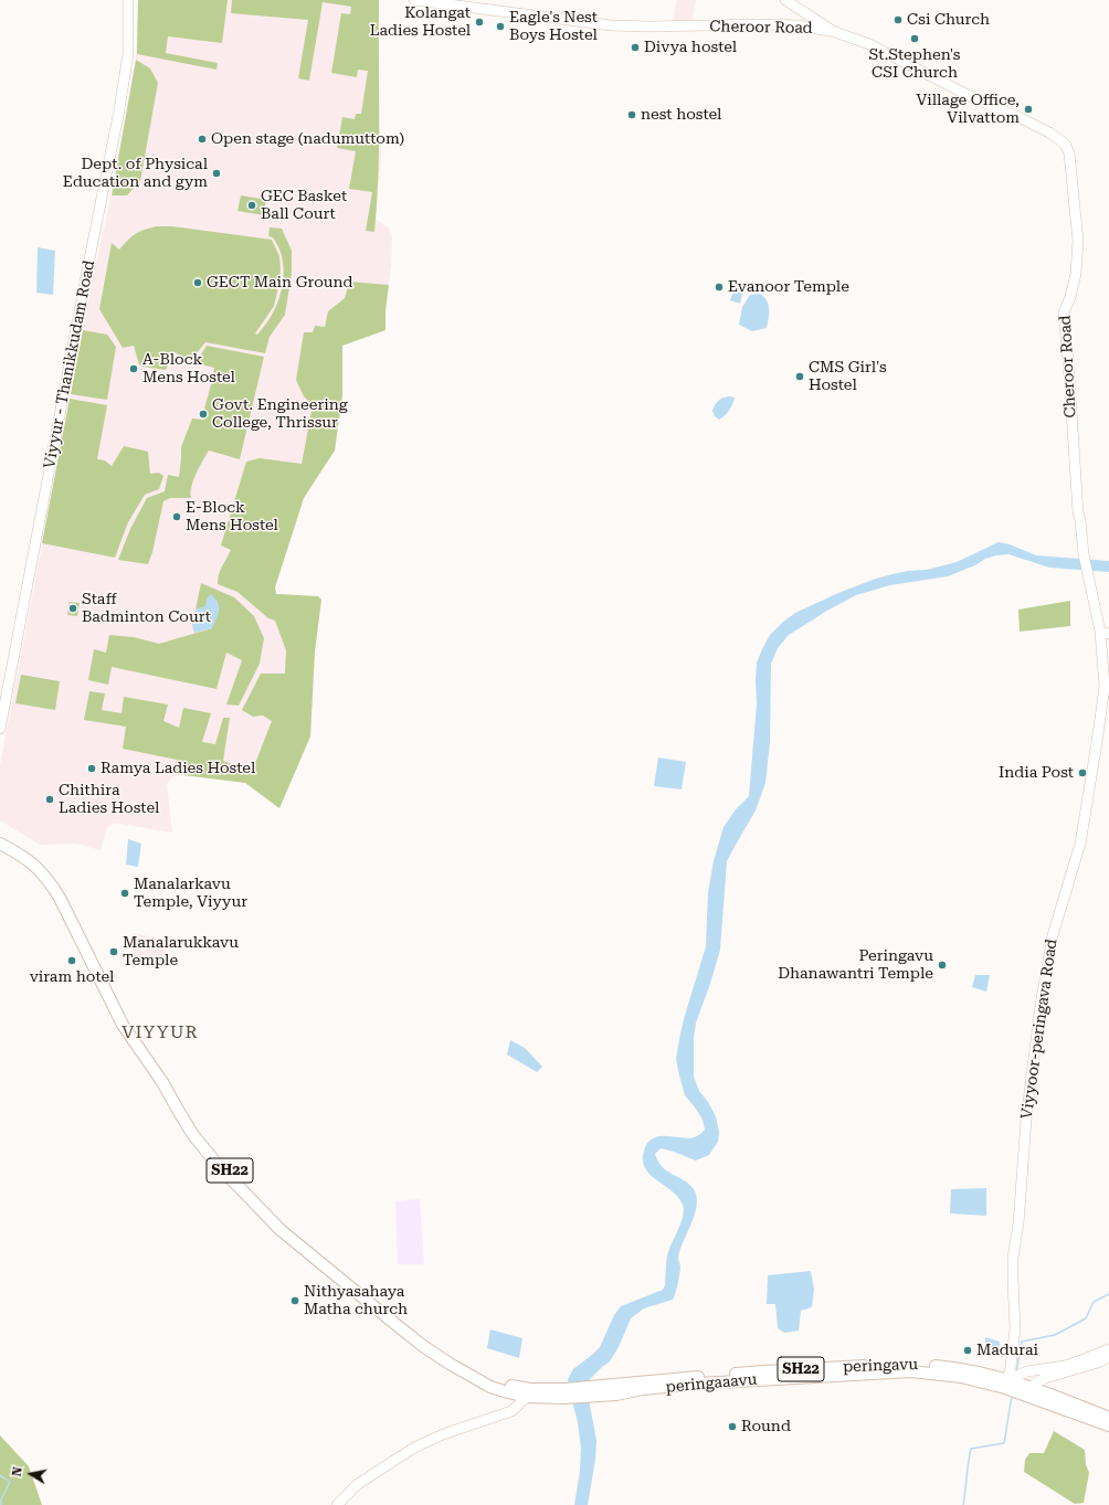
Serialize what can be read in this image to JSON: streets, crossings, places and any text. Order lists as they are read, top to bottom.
{
  "streets": {
    "main road": [
      "Cheroor Road",
      "Viyyur - Thanikkudam Road",
      "Viyyoor-peringava Road",
      "SH22",
      "peringavu",
      "peringaaavu"
    ]
  },
  "crossings": [
    ["Cheroor Road", "Viyyoor-peringava Road"],
    ["Viyyoor-peringava Road", "SH22"],
    ["Viyyoor-peringava Road", "peringavu"],
    ["Viyyoor-peringava Road", "peringaaavu"],
    ["SH22", "peringavu"],
    ["SH22", "peringaaavu"],
    ["peringavu", "peringaaavu"]
  ],
  "districts": ["VIYYUR"],
  "places": [
    "Csi Church",
    "Kolangat Ladies Hostel",
    "Eagle's Nest Boys Hostel",
    "St.Stephen's CSI Church",
    "Divya hostel",
    "Village Office, Vilvattom",
    "nest hostel",
    "Open stage (nadumuttom)",
    "Dept. of Physical Education and gym",
    "GEC Basket Ball Court",
    "GECT Main Ground",
    "Evanoor Temple",
    "A-Block Mens Hostel",
    "CMS Girl's Hostel",
    "Govt. Engineering College, Thrissur",
    "E-Block Mens Hostel",
    "Staff Badminton Court",
    "Ramya Ladies Hostel",
    "India Post",
    "Chithira Ladies Hostel",
    "Manalarkavu Temple, Viyyur",
    "Manalarukkavu Temple",
    "viram hotel",
    "Peringavu Dhanawantri Temple",
    "Nithyasahaya Matha church",
    "Madurai",
    "Round"
  ],
  "north": "left"
}
